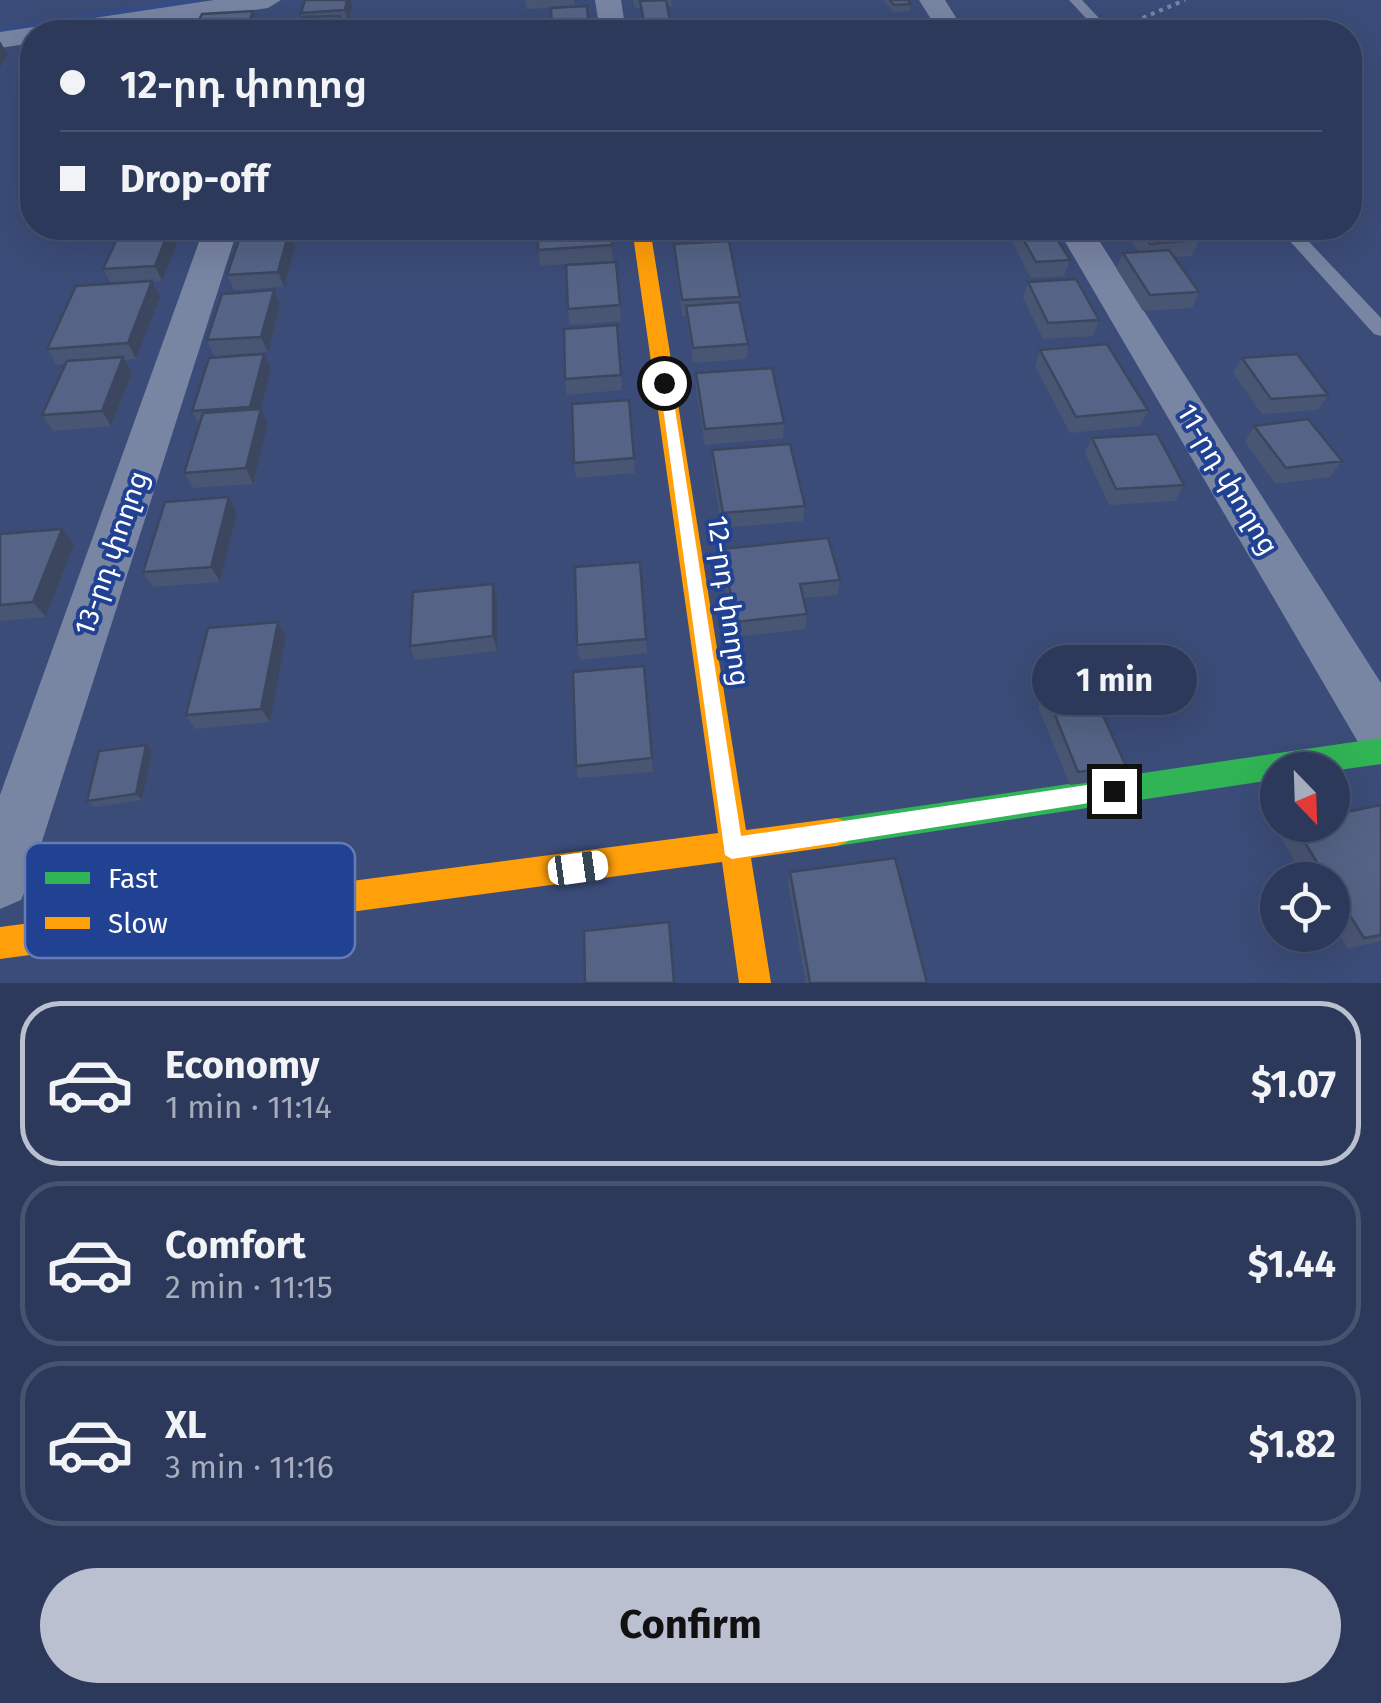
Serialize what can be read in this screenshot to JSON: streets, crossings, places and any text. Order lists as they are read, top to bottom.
{
  "streets": {
    "street": ["11-րդ փողոց", "13-րդ փողոց", "12-րդ փողոց"]
  },
  "legend": ["Fast", "Slow"],
  "north": "bottom right",
  "page": {
    "banner": ["12-րդ փողոց", "Drop-off"],
    "bubble": "1 min",
    "list": [
      {
        "name": "Economy",
        "note": "1 min · 11:14",
        "value": "$1.07"
      },
      {
        "name": "Comfort",
        "note": "2 min · 11:15",
        "value": "$1.44"
      },
      {
        "name": "XL",
        "note": "3 min · 11:16",
        "value": "$1.82"
      }
    ],
    "buttons": "Confirm"
  }
}
